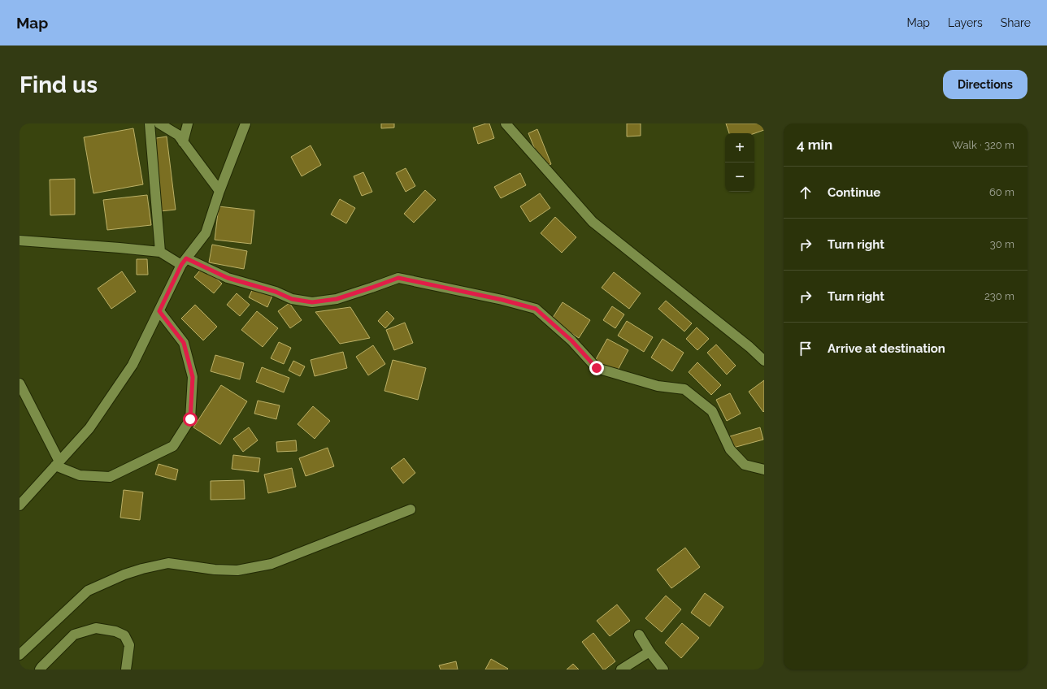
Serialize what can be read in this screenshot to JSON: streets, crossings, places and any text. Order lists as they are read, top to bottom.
{
  "page": {
    "header": "Map",
    "nav": ["Map", "Layers", "Share"],
    "buttons": "Directions",
    "title": "Find us",
    "heading": ["4 min", "Walk · 320 m"],
    "map_buttons": ["+", "−"],
    "list": [
      ["Continue", "60 m"],
      ["Turn right", "30 m"],
      ["Turn right", "230 m"],
      "Arrive at destination"
    ]
  }
}
